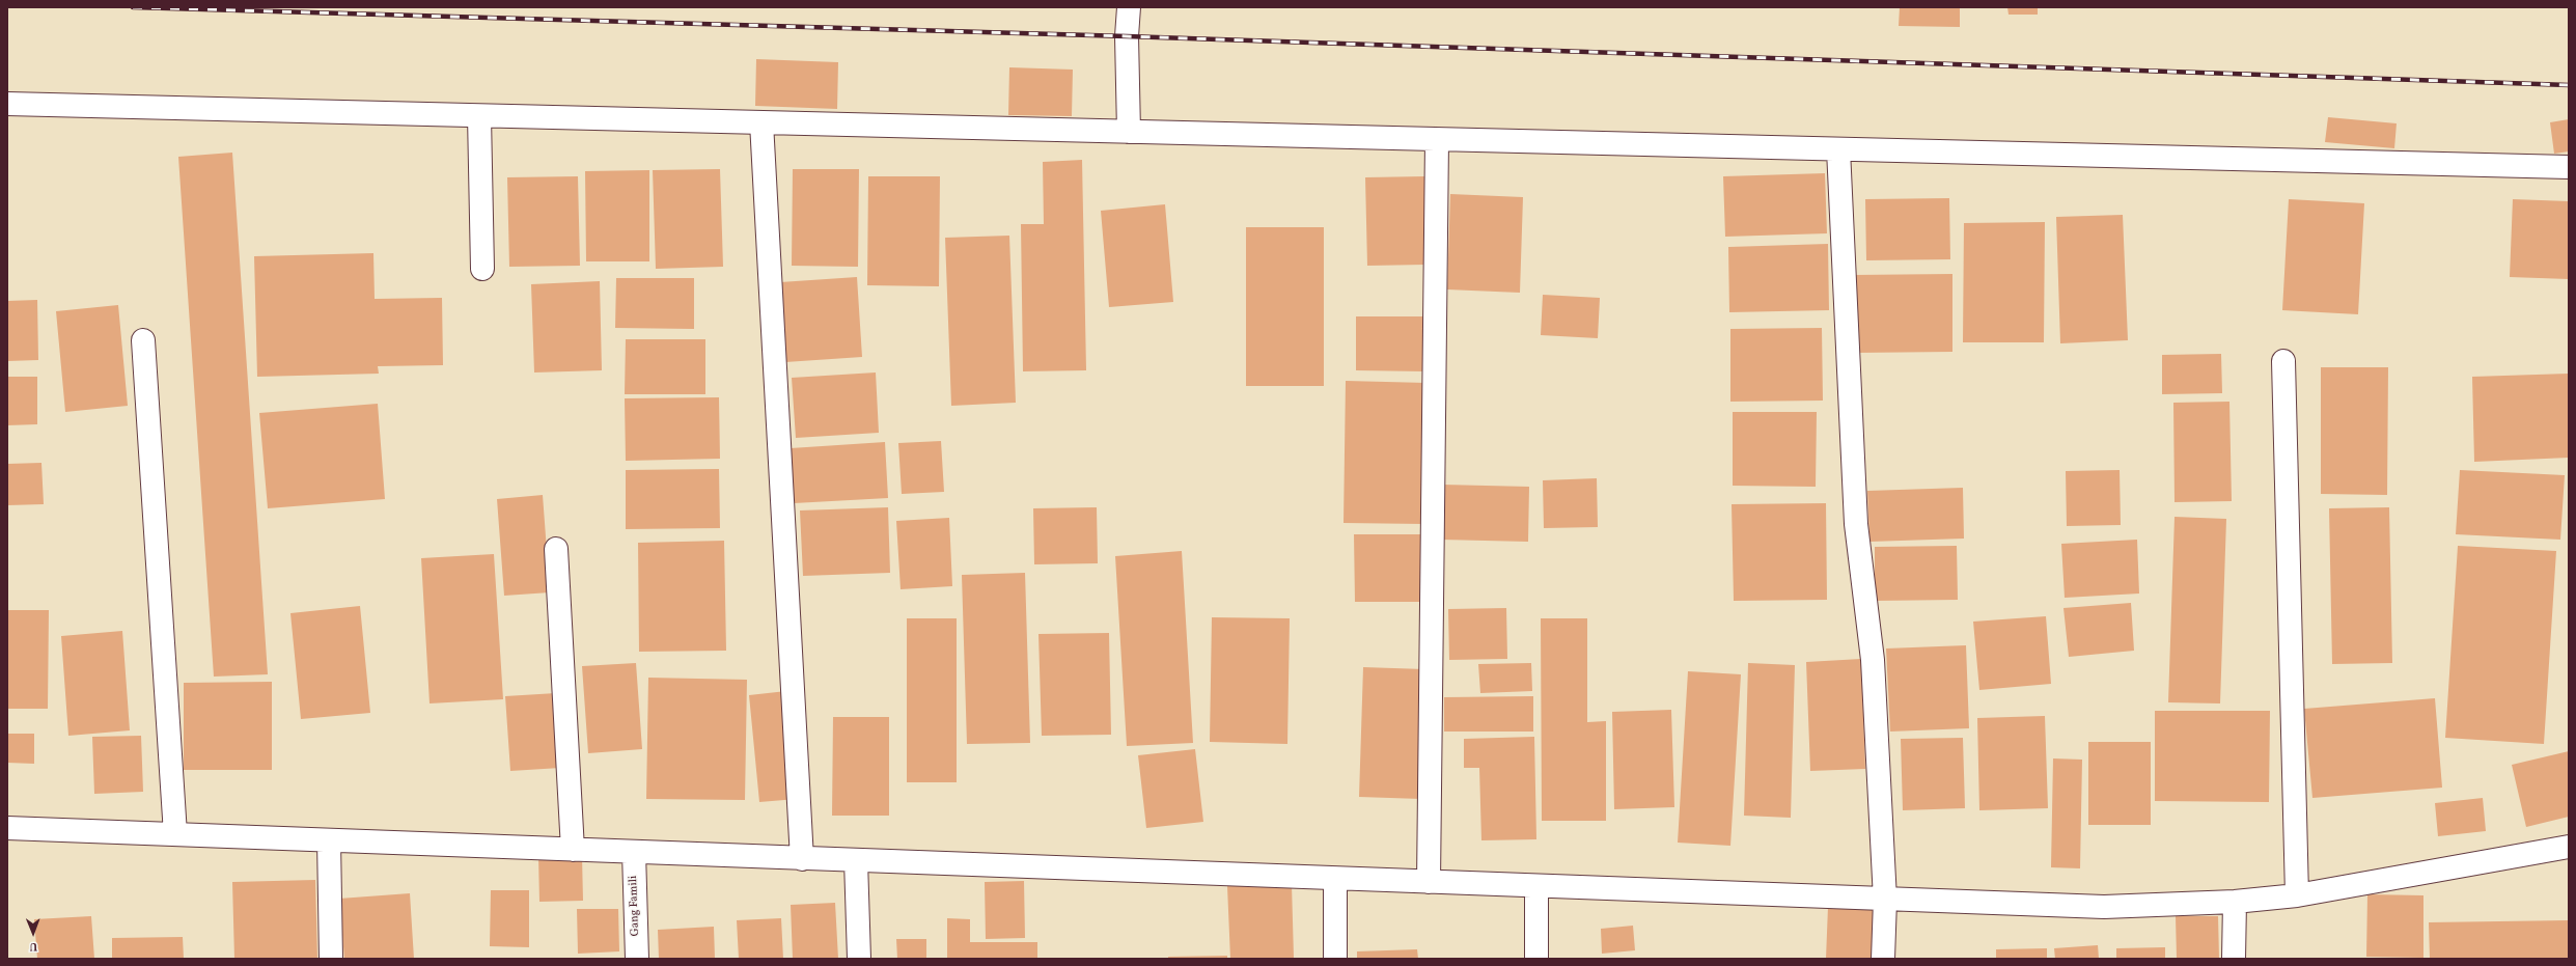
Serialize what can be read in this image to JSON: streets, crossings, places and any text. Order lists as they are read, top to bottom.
{
  "streets": {
    "street": ["Gang Famili"]
  },
  "north": "bottom"
}
